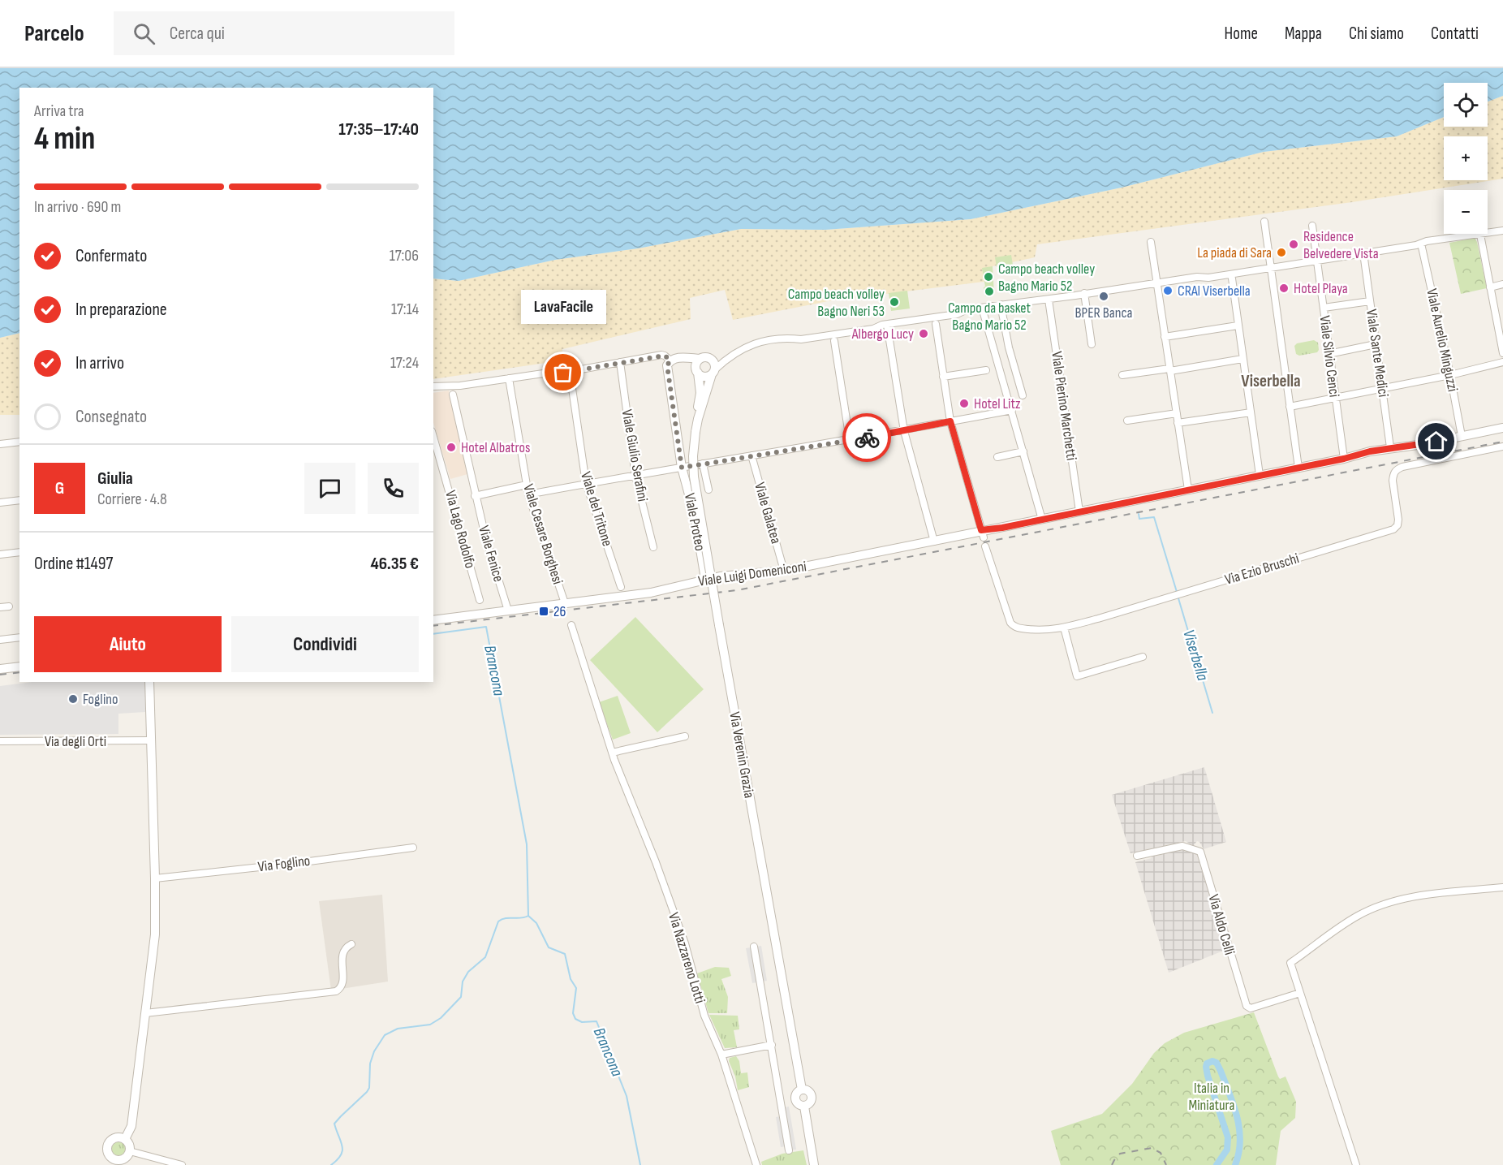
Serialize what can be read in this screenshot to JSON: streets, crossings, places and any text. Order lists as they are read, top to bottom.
{
  "streets": {
    "street": [
      "Viale Aurelio Minguzzi",
      "Viale Sante Medici",
      "Viale Silvio Cenci",
      "Viale Pierino Marchetti",
      "Viale Giulio Serafini",
      "Viale del Tritone",
      "Viale Galatea",
      "Viale Proteo",
      "Via Lago Rodolfo",
      "Viale Cesare Borghesi",
      "Viale Fenice",
      "Via Ezio Bruschi",
      "Viale Luigi Domeniconi",
      "Via degli Orti",
      "Via Verenin Grazia",
      "Via Foglino",
      "Via Aldo Celli",
      "Via Nazzareno Lotti"
    ]
  },
  "crossings": [
    ["Viale Aurelio Minguzzi", "Viale Luigi Domeniconi"],
    ["Viale Sante Medici", "Viale Luigi Domeniconi"],
    ["Viale Silvio Cenci", "Viale Luigi Domeniconi"],
    ["Viale Pierino Marchetti", "Viale Luigi Domeniconi"],
    ["Viale Galatea", "Viale Luigi Domeniconi"],
    ["Viale Proteo", "Viale Luigi Domeniconi"],
    ["Viale Cesare Borghesi", "Viale Luigi Domeniconi"],
    ["Viale Fenice", "Viale Luigi Domeniconi"]
  ],
  "districts": ["Viserbella"],
  "water": ["Viserbella", "Brancona"],
  "parks": ["Italia in Miniatura"],
  "places": {
    "other": [
      "Residence Belvedere Vista",
      "La piada di Sara",
      "Campo beach volley Bagno Mario 52",
      "Hotel Playa",
      "CRAI Viserbella",
      "Campo da basket Bagno Mario 52",
      "BPER Banca",
      "Campo beach volley Bagno Neri 53",
      "Albergo Lucy",
      "LavaFacile",
      "Hotel Litz",
      "Hotel Albatros",
      "Foglino"
    ],
    "transit": ["26"]
  },
  "page": {
    "header": "Parcelo",
    "search": "Cerca qui",
    "nav": [
      "Home",
      "Mappa",
      "Chi siamo",
      "Contatti"
    ],
    "map_buttons": ["+", "−"],
    "heading": ["4 min", "Arriva tra", "17:35–17:40"],
    "panel": [
      "Giulia",
      "Corriere · 4.8",
      "Ordine #1497",
      "46.35 €"
    ],
    "bar": "In arrivo · 690 m",
    "list": [
      ["Confermato", "17:06"],
      ["In preparazione", "17:14"],
      ["In arrivo", "17:24"],
      "Consegnato"
    ],
    "bubble": "LavaFacile",
    "round": "G",
    "buttons": ["Aiuto", "Condividi"]
  }
}
